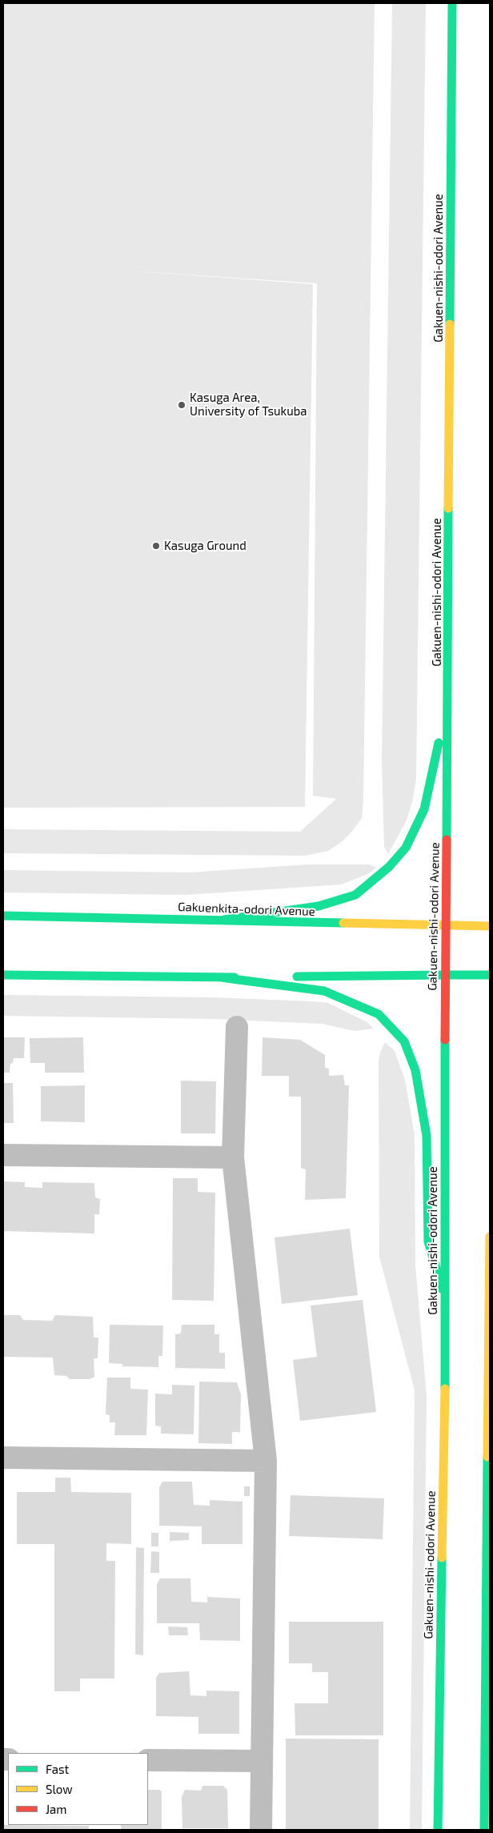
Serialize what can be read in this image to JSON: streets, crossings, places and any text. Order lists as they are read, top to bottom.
{
  "streets": {
    "main road": ["Gakuen-nishi-odori Avenue", "Gakuenkita-odori Avenue"]
  },
  "crossings": [
    ["Gakuen-nishi-odori Avenue", "Gakuenkita-odori Avenue"]
  ],
  "places": ["Kasuga Area, University of Tsukuba", "Kasuga Ground"],
  "legend": ["Fast", "Slow", "Jam"]
}
